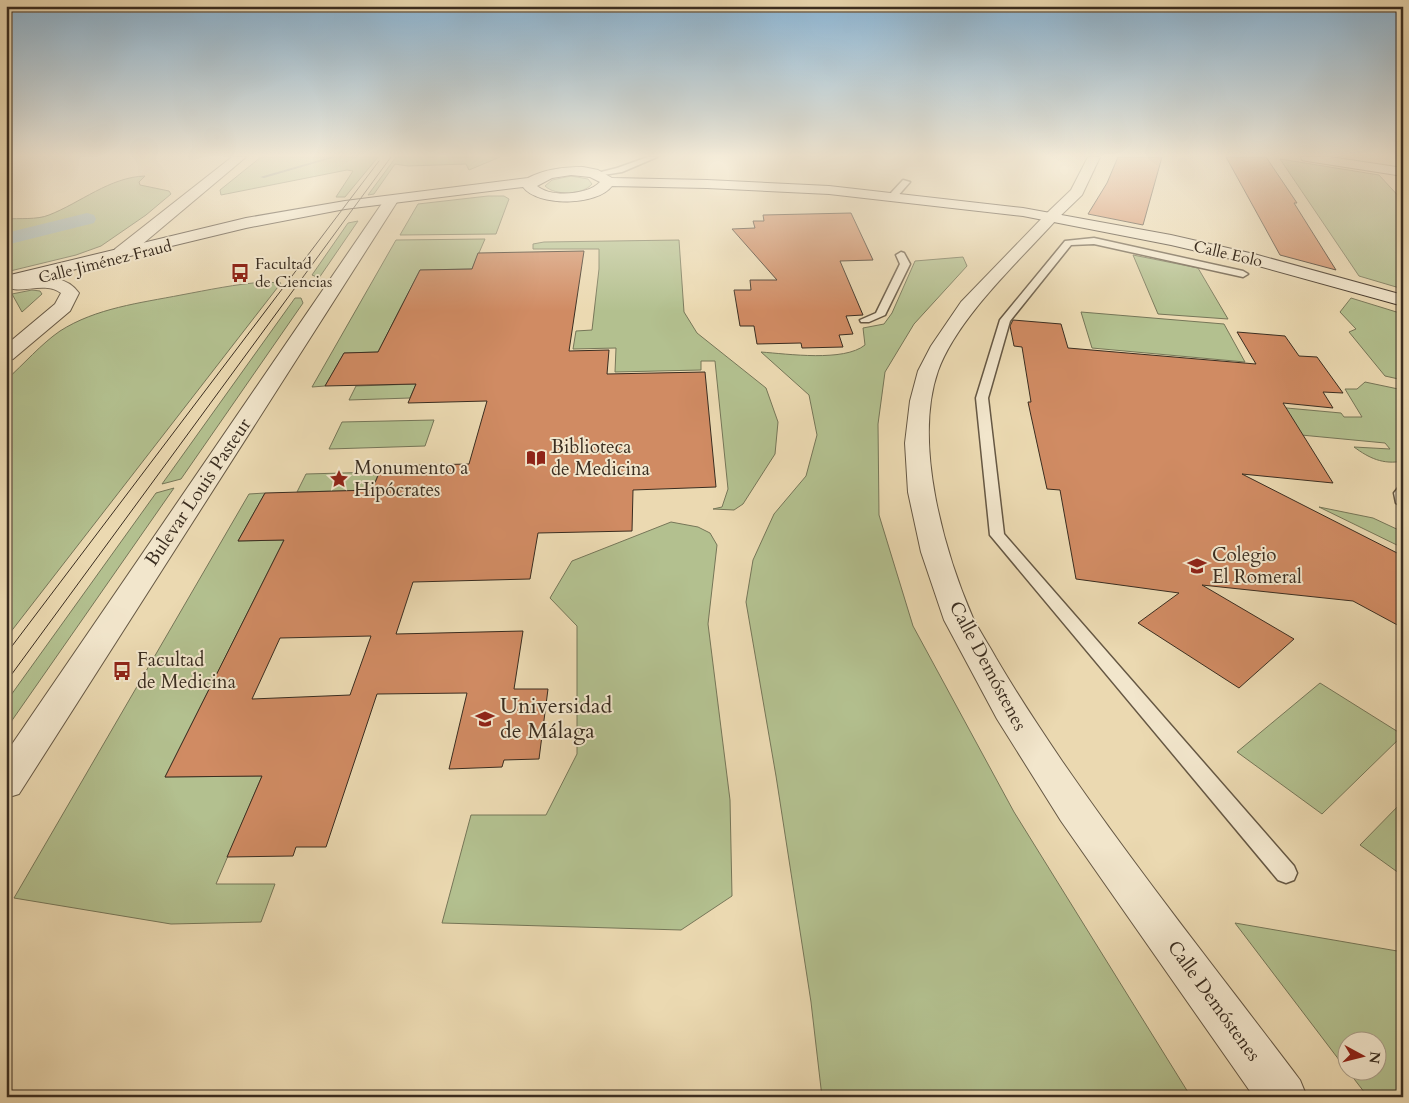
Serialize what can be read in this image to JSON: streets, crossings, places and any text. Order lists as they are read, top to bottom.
{
  "streets": {
    "street": [
      "Calle Eolo",
      "Calle Jiménez Fraud",
      "Bulevar Louis Pasteur",
      "Calle Demóstenes"
    ]
  },
  "crossings": [
    ["Calle Eolo", "Calle Demóstenes"]
  ],
  "places": {
    "bus stop": ["Facultad de Ciencias", "Facultad de Medicina"],
    "library": ["Biblioteca de Medicina"],
    "place": ["Monumento a Hipócrates"],
    "school or university": ["Colegio El Romeral", "Universidad de Málaga"]
  },
  "north": "right"
}
